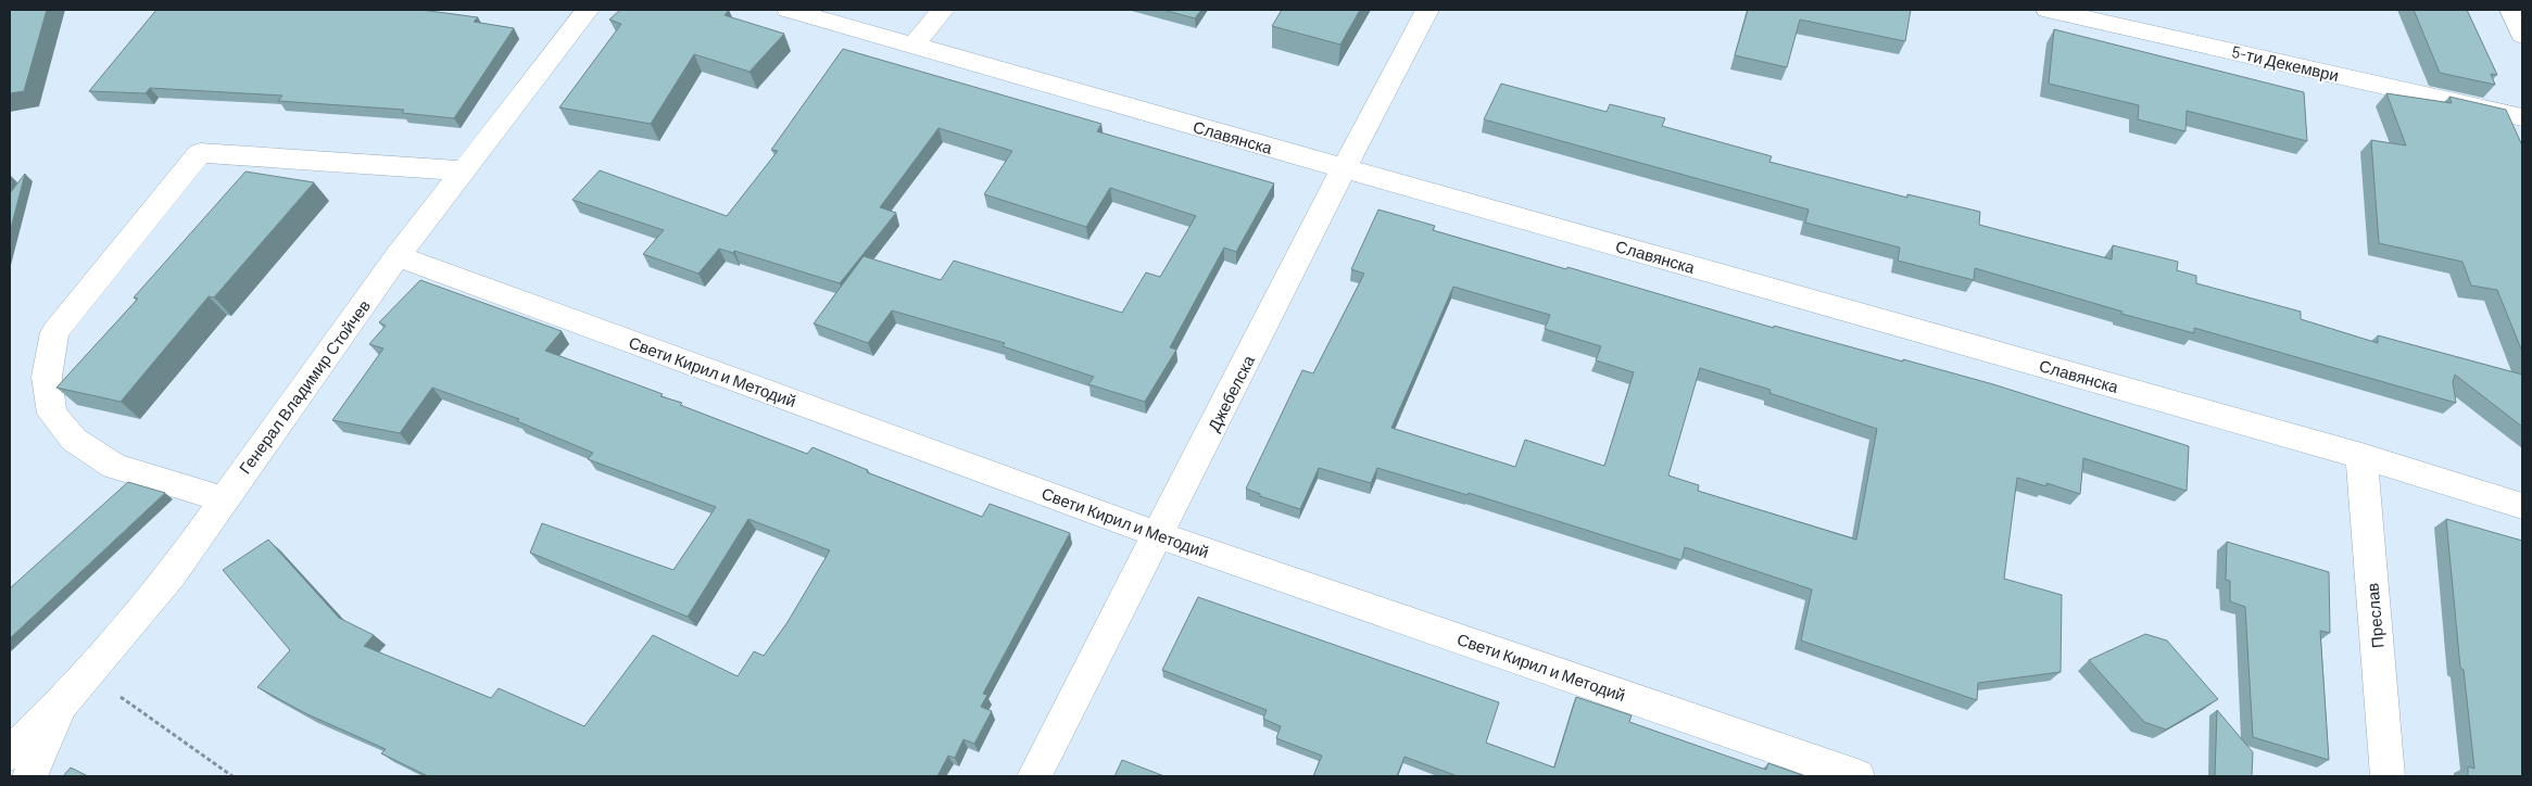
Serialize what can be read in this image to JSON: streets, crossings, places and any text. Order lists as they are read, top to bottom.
{
  "streets": {
    "street": [
      "5-ти Декември",
      "Славянска",
      "Свети Кирил и Методий",
      "Генерал Владимир Стойчев",
      "Джебелска",
      "Преслав"
    ]
  },
  "crossings": [
    ["Славянска", "Джебелска"],
    ["Славянска", "Преслав"],
    ["Свети Кирил и Методий", "Генерал Владимир Стойчев"],
    ["Свети Кирил и Методий", "Джебелска"]
  ]
}
